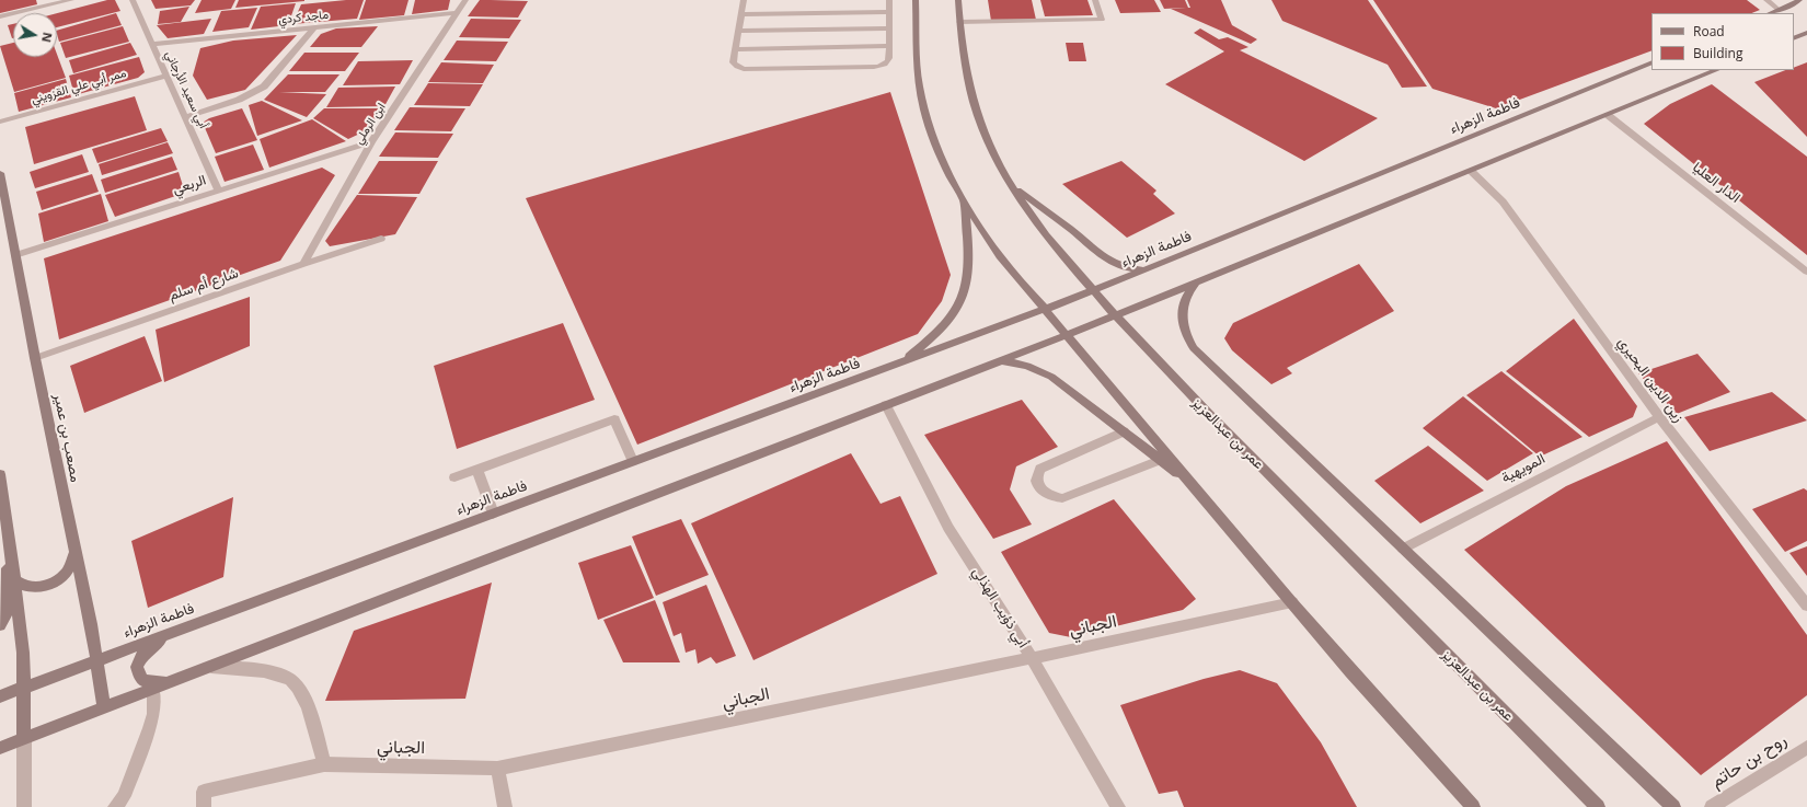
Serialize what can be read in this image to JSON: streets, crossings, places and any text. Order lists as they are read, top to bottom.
{
  "streets": {
    "main road": ["فاطمة الزهراء", "عمر بن عبدالعزيز", "مصعب بن عمير"],
    "street": [
      "ماجد كردي",
      "ممر أبي علي القزويني",
      "أبي سعيد الأرجاني",
      "ابن الرملي",
      "الدار العليا",
      "الربعي",
      "شارع أم سلم",
      "زين الدين البحيري",
      "المويهية",
      "أبي ذؤيب الهذلي",
      "الجباني",
      "روح بن حاتم"
    ]
  },
  "crossings": [
    ["ماجد كردي", "أبي سعيد الأرجاني"],
    ["ماجد كردي", "ابن الرملي"],
    ["ممر أبي علي القزويني", "أبي سعيد الأرجاني"],
    ["أبي سعيد الأرجاني", "الربعي"],
    ["فاطمة الزهراء", "عمر بن عبدالعزيز"],
    ["فاطمة الزهراء", "مصعب بن عمير"],
    ["ابن الرملي", "الربعي"],
    ["ابن الرملي", "شارع أم سلم"],
    ["الربعي", "مصعب بن عمير"],
    ["شارع أم سلم", "مصعب بن عمير"],
    ["زين الدين البحيري", "المويهية"],
    ["أبي ذؤيب الهذلي", "الجباني"]
  ],
  "legend": ["Road", "Building"],
  "north": "right"
}
